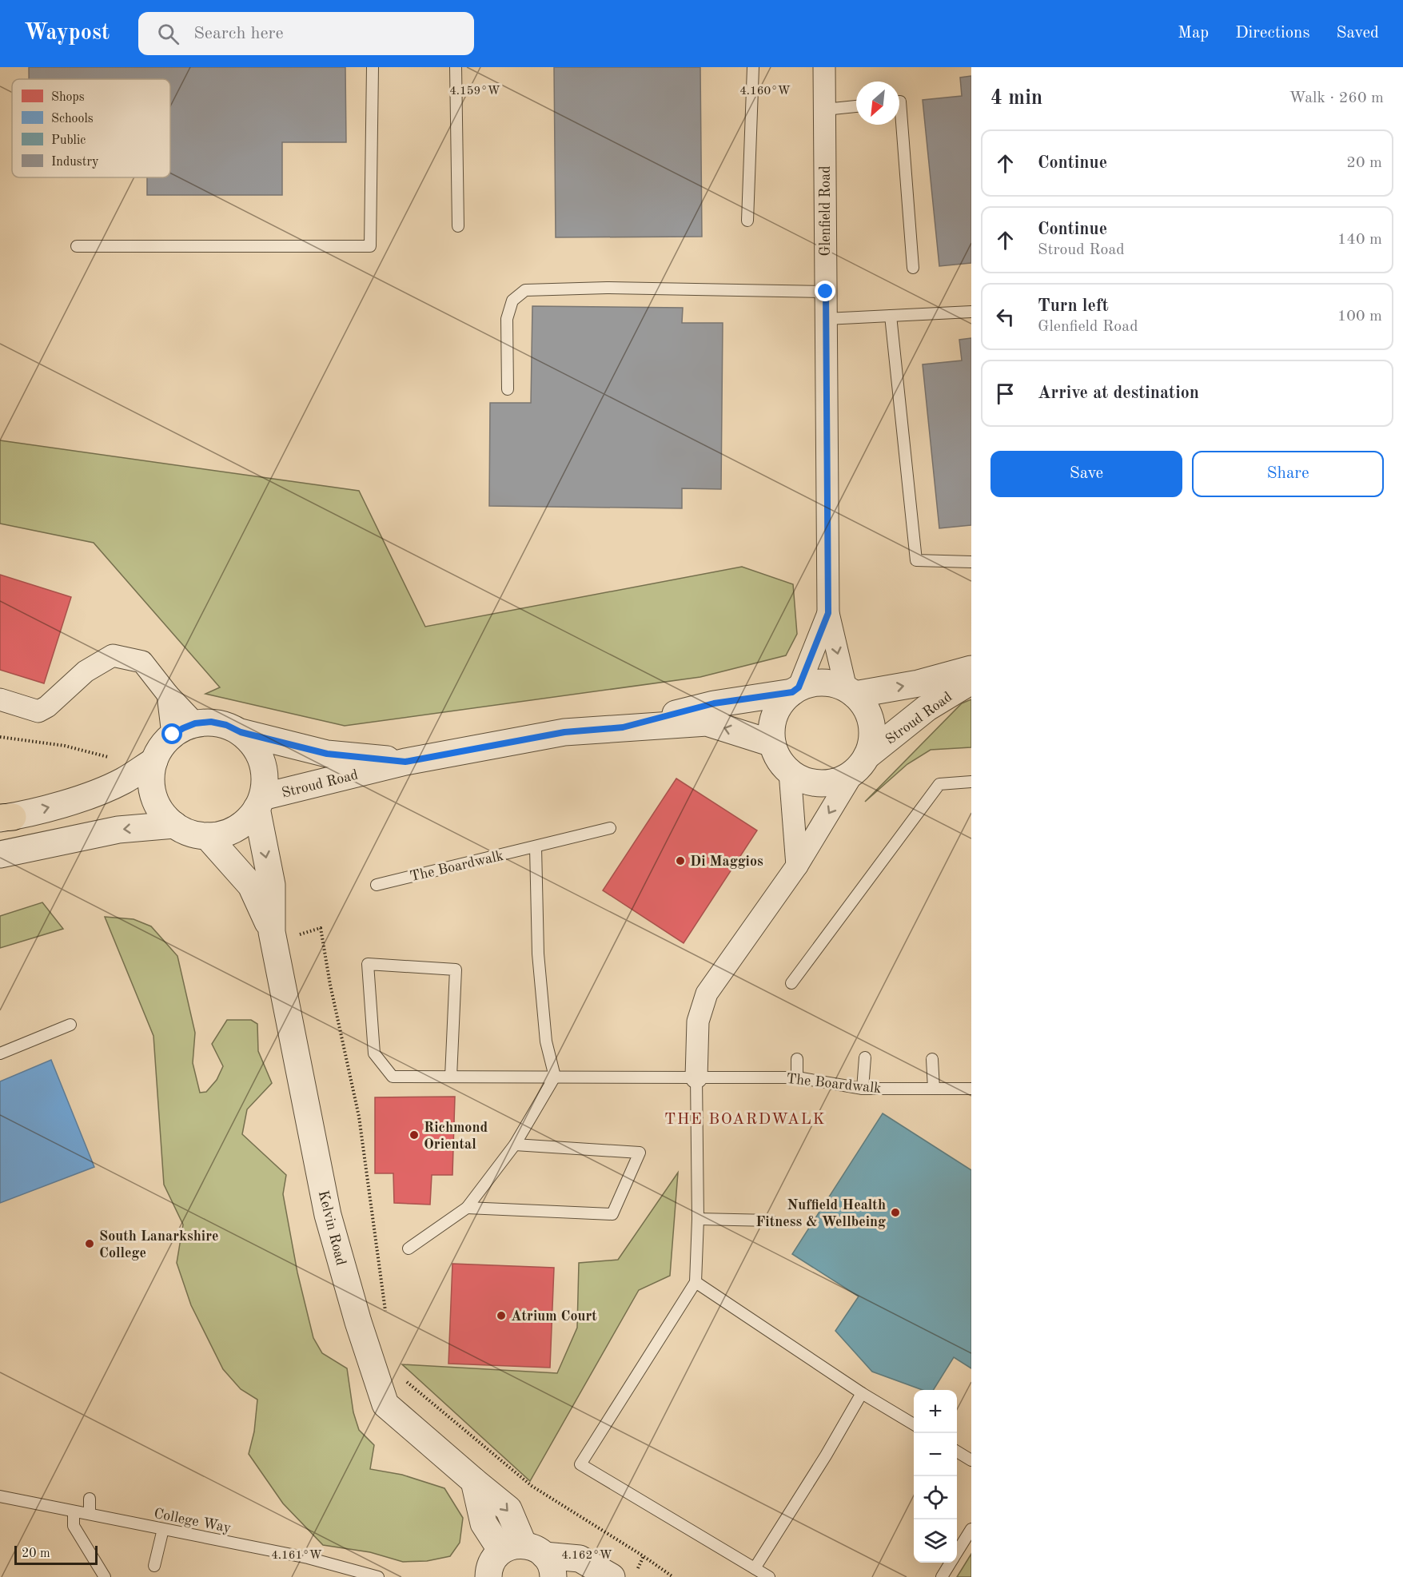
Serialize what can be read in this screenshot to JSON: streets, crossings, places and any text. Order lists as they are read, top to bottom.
{
  "streets": {
    "street": ["Glenfield Road", "Stroud Road", "Kelvin Road"],
    "lane": ["The Boardwalk", "College Way"]
  },
  "crossings": [
    ["Glenfield Road", "Stroud Road"],
    ["Stroud Road", "Kelvin Road"]
  ],
  "districts": ["THE BOARDWALK"],
  "places": [
    "Di Maggios",
    "Richmond Oriental",
    "Nuffield Health Fitness & Wellbeing",
    "South Lanarkshire College",
    "Atrium Court"
  ],
  "legend": [
    "Shops",
    "Schools",
    "Public",
    "Industry"
  ],
  "scale_bar": "20 m",
  "north": "bottom left",
  "page": {
    "header": "Waypost",
    "search": "Search here",
    "nav": ["Map", "Directions", "Saved"],
    "heading": ["4 min", "Walk · 260 m"],
    "list": [
      ["Continue", "20 m"],
      ["Continue", "Stroud Road", "140 m"],
      ["Turn left", "Glenfield Road", "100 m"],
      "Arrive at destination"
    ],
    "buttons": ["Save", "Share"],
    "map_buttons": ["+", "−"],
    "scale": "20 m"
  },
  "coordinates": [
    "4.159°W",
    "4.160°W",
    "4.161°W",
    "4.162°W"
  ]
}
